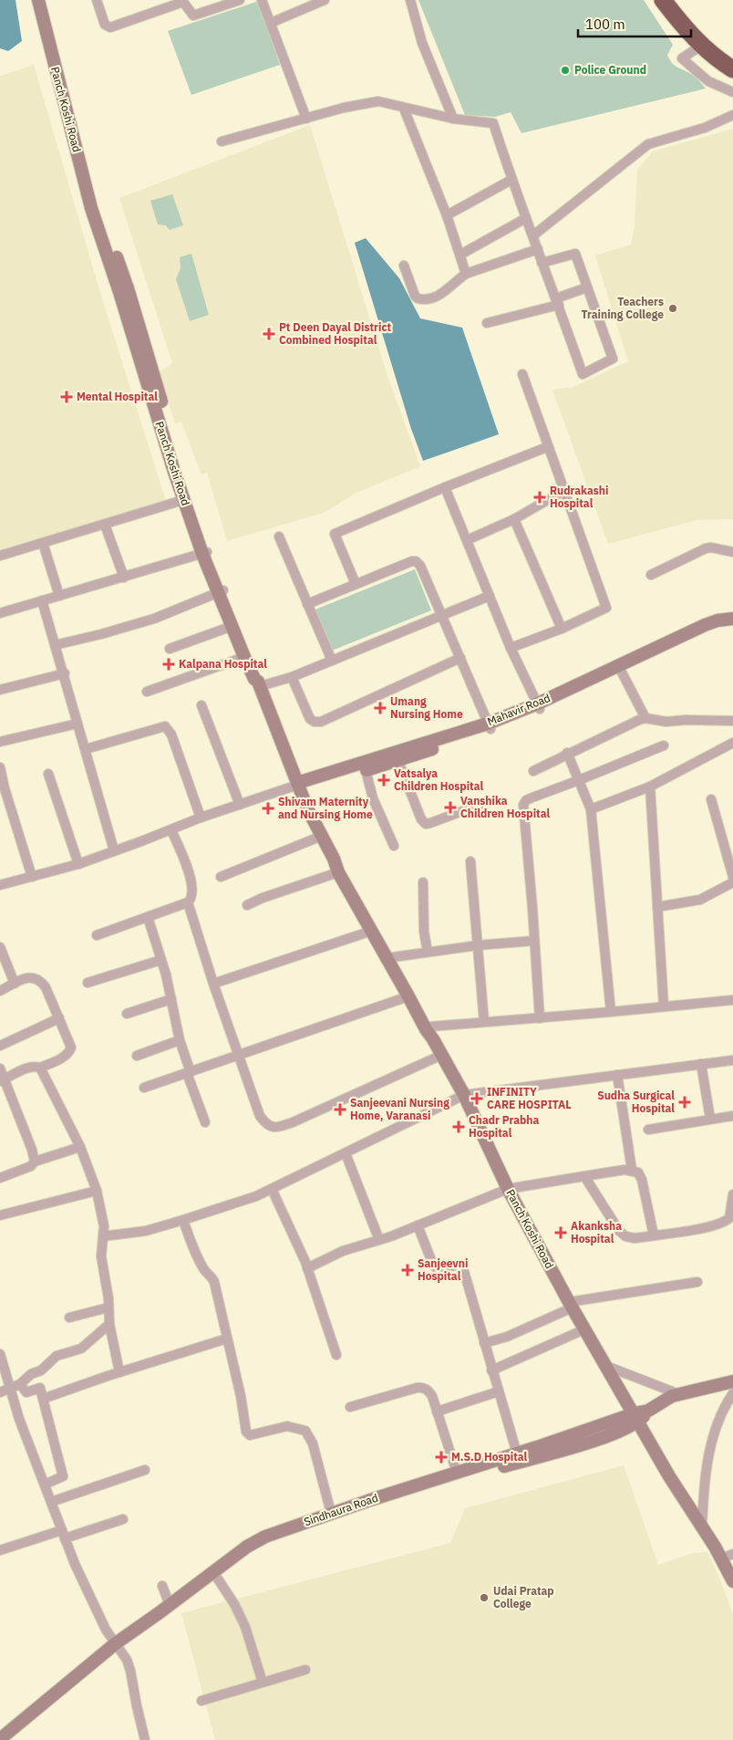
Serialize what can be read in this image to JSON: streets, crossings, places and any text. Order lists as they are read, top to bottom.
{
  "streets": {
    "street": ["Panch Koshi Road", "Sindhaura Road"]
  },
  "crossings": [
    ["Panch Koshi Road", "Sindhaura Road"]
  ],
  "places": {
    "other": ["Police Ground", "Teachers Training College", "Udai Pratap College"],
    "health": [
      "Pt Deen Dayal District Combined Hospital",
      "Mental Hospital",
      "Rudrakashi Hospital",
      "Kalpana Hospital",
      "Umang Nursing Home",
      "Vatsalya Children Hospital",
      "Vanshika Children Hospital",
      "Shivam Maternity and Nursing Home",
      "INFINITY CARE HOSPITAL",
      "Sudha Surgical Hospital",
      "Sanjeevani Nursing Home, Varanasi",
      "Chadr Prabha Hospital",
      "Akanksha Hospital",
      "Sanjeevni Hospital",
      "M.S.D Hospital"
    ]
  },
  "scale_bar": "100 m"
}
